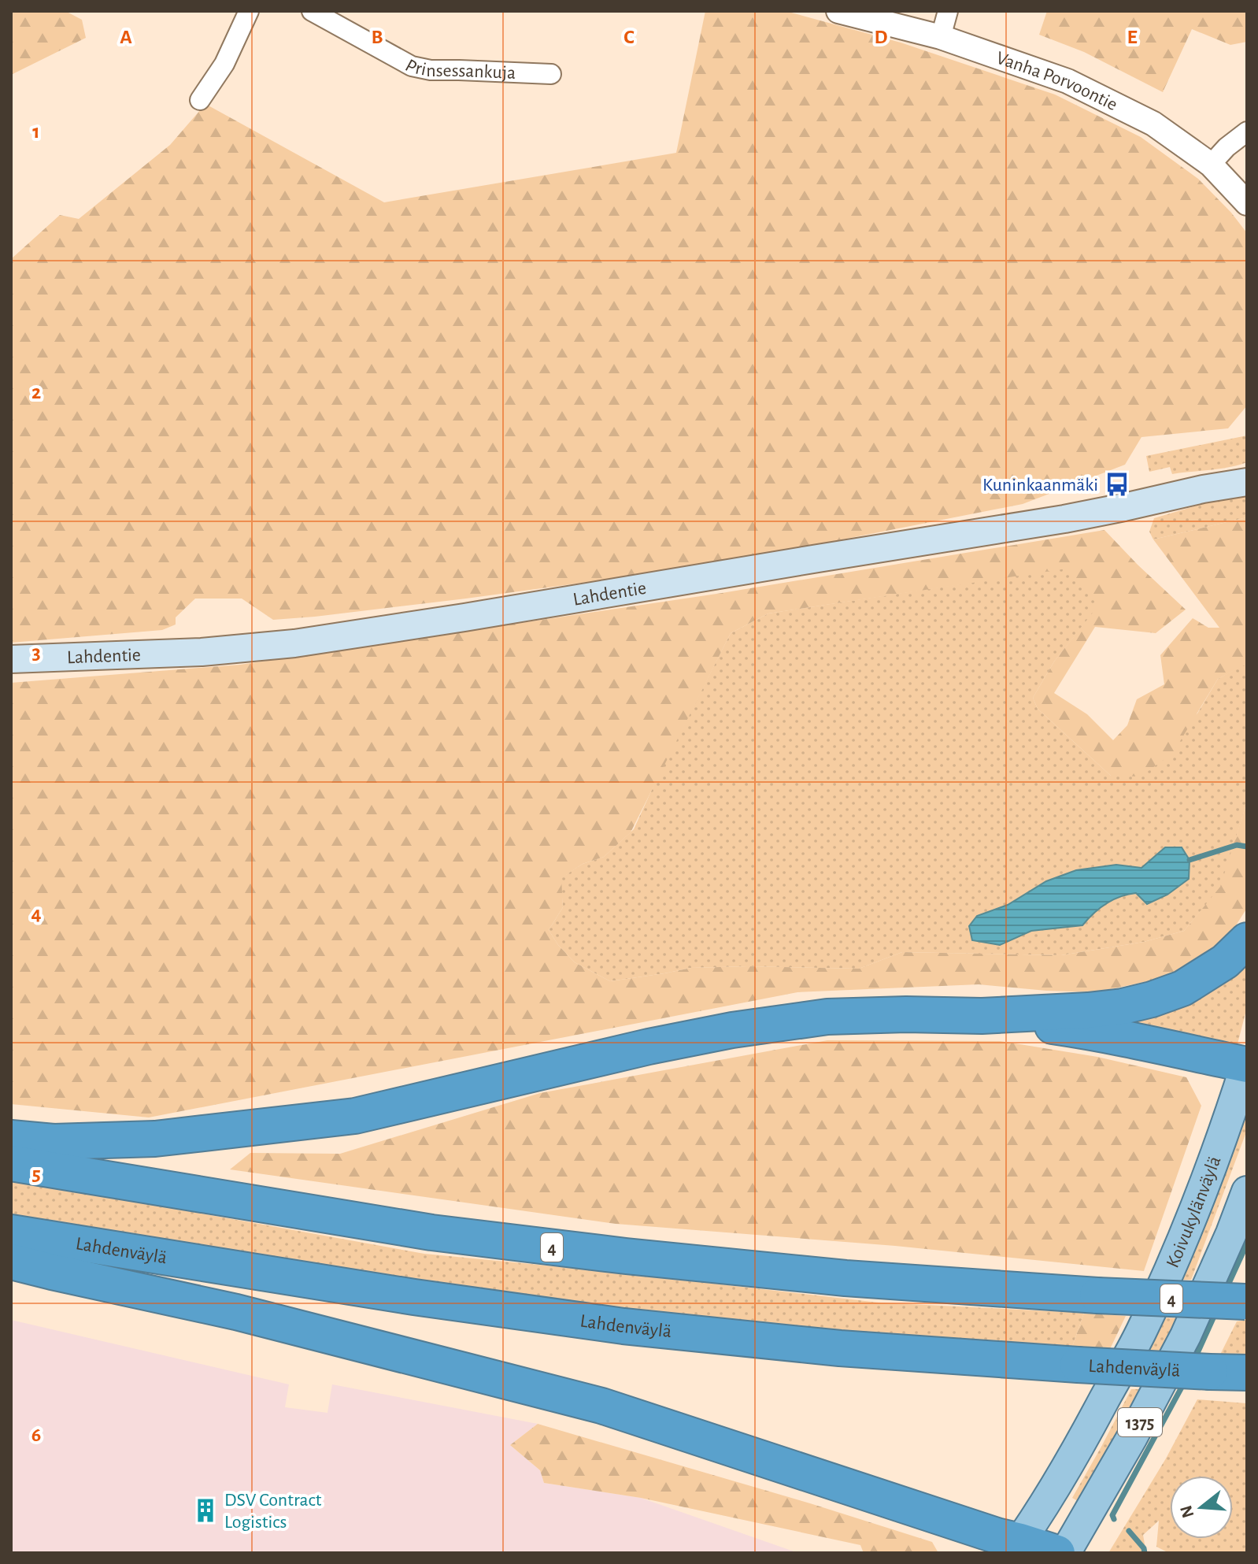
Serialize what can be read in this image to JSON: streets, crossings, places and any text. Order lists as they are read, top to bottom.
{
  "streets": {
    "highway": ["4", "Lahdenväylä"],
    "main road": ["Lahdentie", "Koivukylänväylä", "1375"],
    "street": ["Prinsessankuja", "Vanha Porvoontie"]
  },
  "places": {
    "bus stop": ["Kuninkaanmäki"],
    "building": ["DSV Contract Logistics"]
  },
  "north": "left",
  "grid": {
    "columns": [
      "A",
      "B",
      "C",
      "D",
      "E"
    ],
    "rows": [
      "1",
      "2",
      "3",
      "4",
      "5",
      "6"
    ]
  }
}
